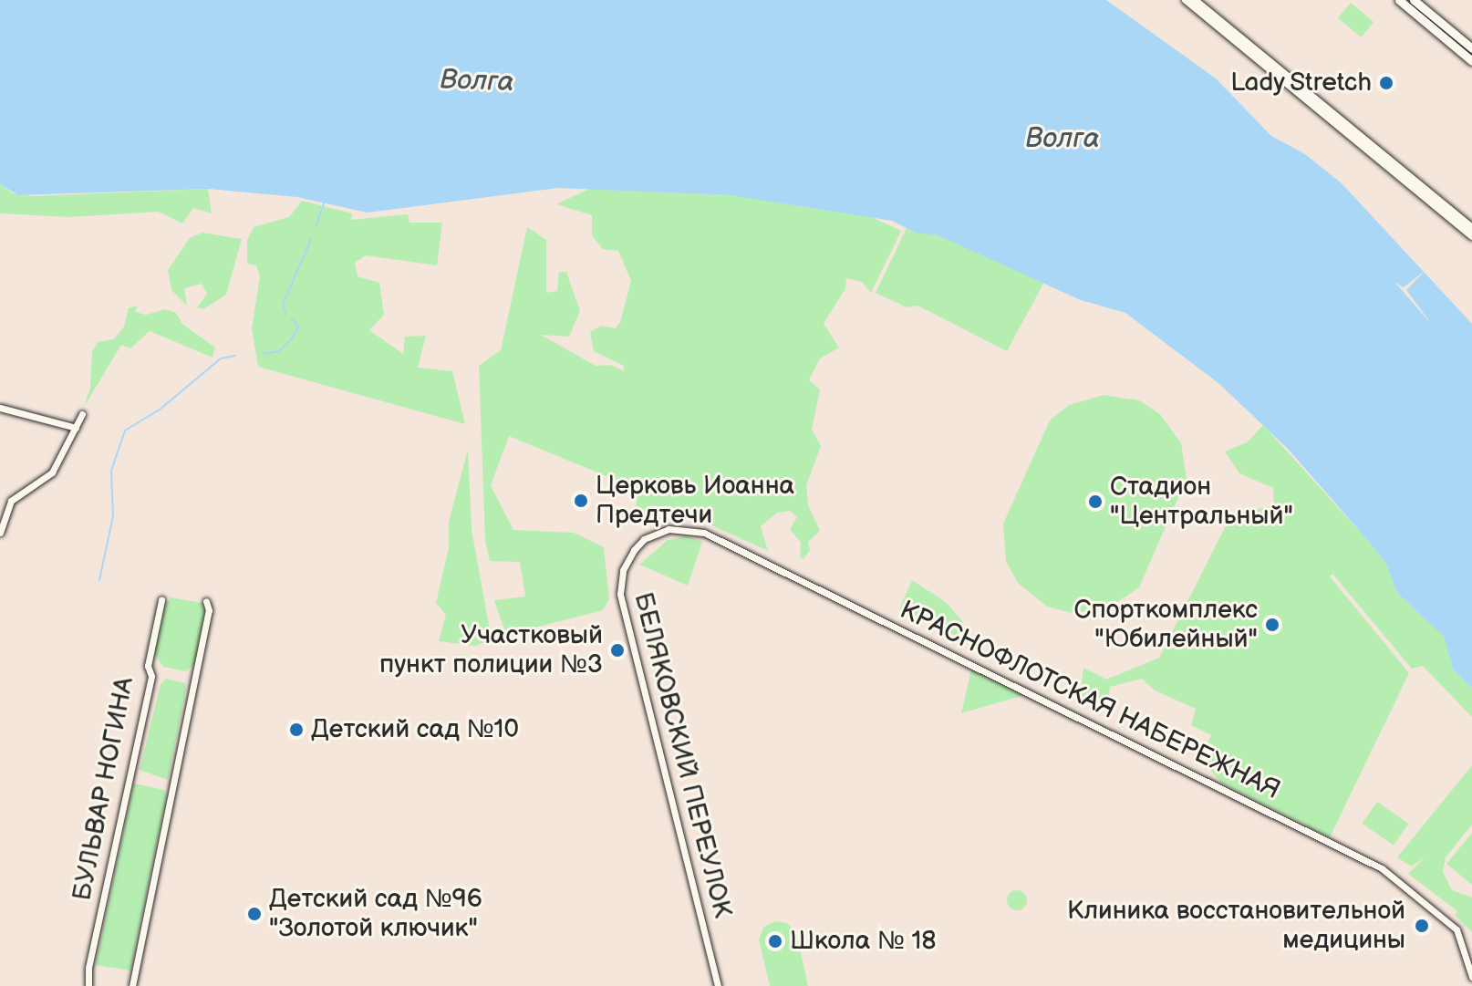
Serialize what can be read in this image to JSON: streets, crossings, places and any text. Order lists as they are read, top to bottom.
{
  "streets": {
    "street": ["КРАСНОФЛОТСКАЯ НАБЕРЕЖНАЯ", "БЕЛЯКОВСКИЙ ПЕРЕУЛОК", "БУЛЬВАР НОГИНА"]
  },
  "crossings": [
    ["КРАСНОФЛОТСКАЯ НАБЕРЕЖНАЯ", "БЕЛЯКОВСКИЙ ПЕРЕУЛОК"]
  ],
  "water": ["Волга"],
  "places": [
    "Lady Stretch",
    "Церковь Иоанна Предтечи",
    "Стадион \"Центральный\"",
    "Спорткомплекс \"Юбилейный\"",
    "Участковый пункт полиции №3",
    "Детский сад №10",
    "Детский сад №96 \"Золотой ключик\"",
    "Клиника восстановительной медицины",
    "Школа № 18"
  ]
}
